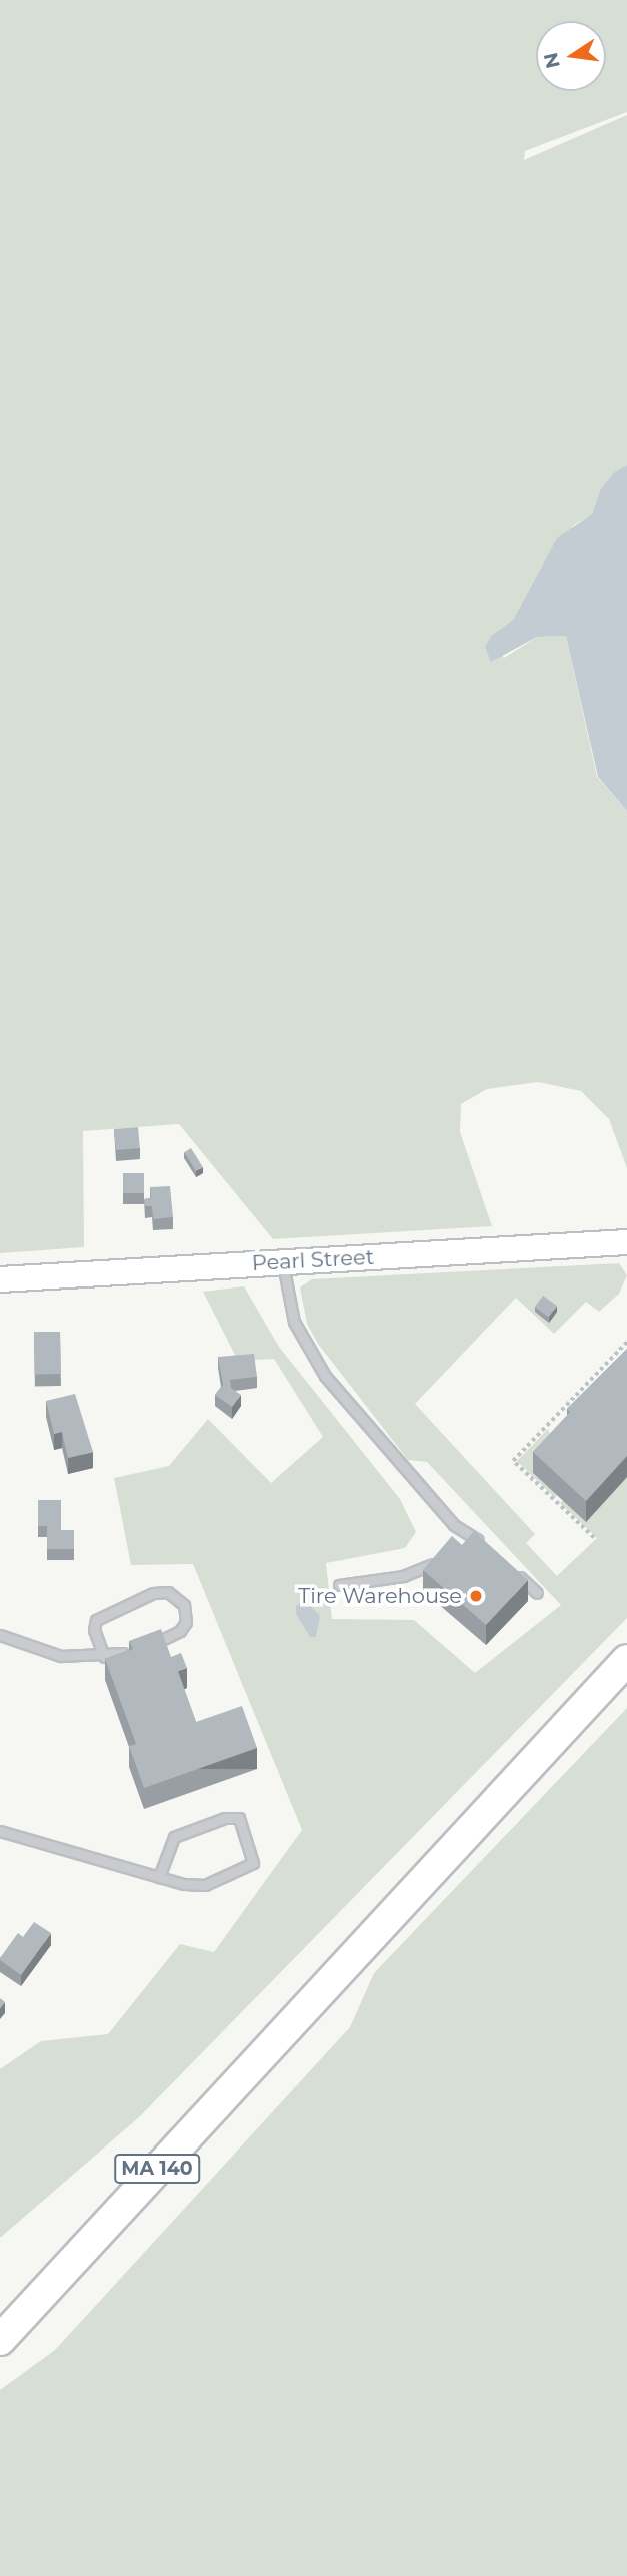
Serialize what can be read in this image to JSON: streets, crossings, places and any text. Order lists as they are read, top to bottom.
{
  "streets": {
    "highway": ["MA 140"],
    "main road": ["Pearl Street"]
  },
  "places": ["Tire Warehouse"],
  "north": "left"
}
